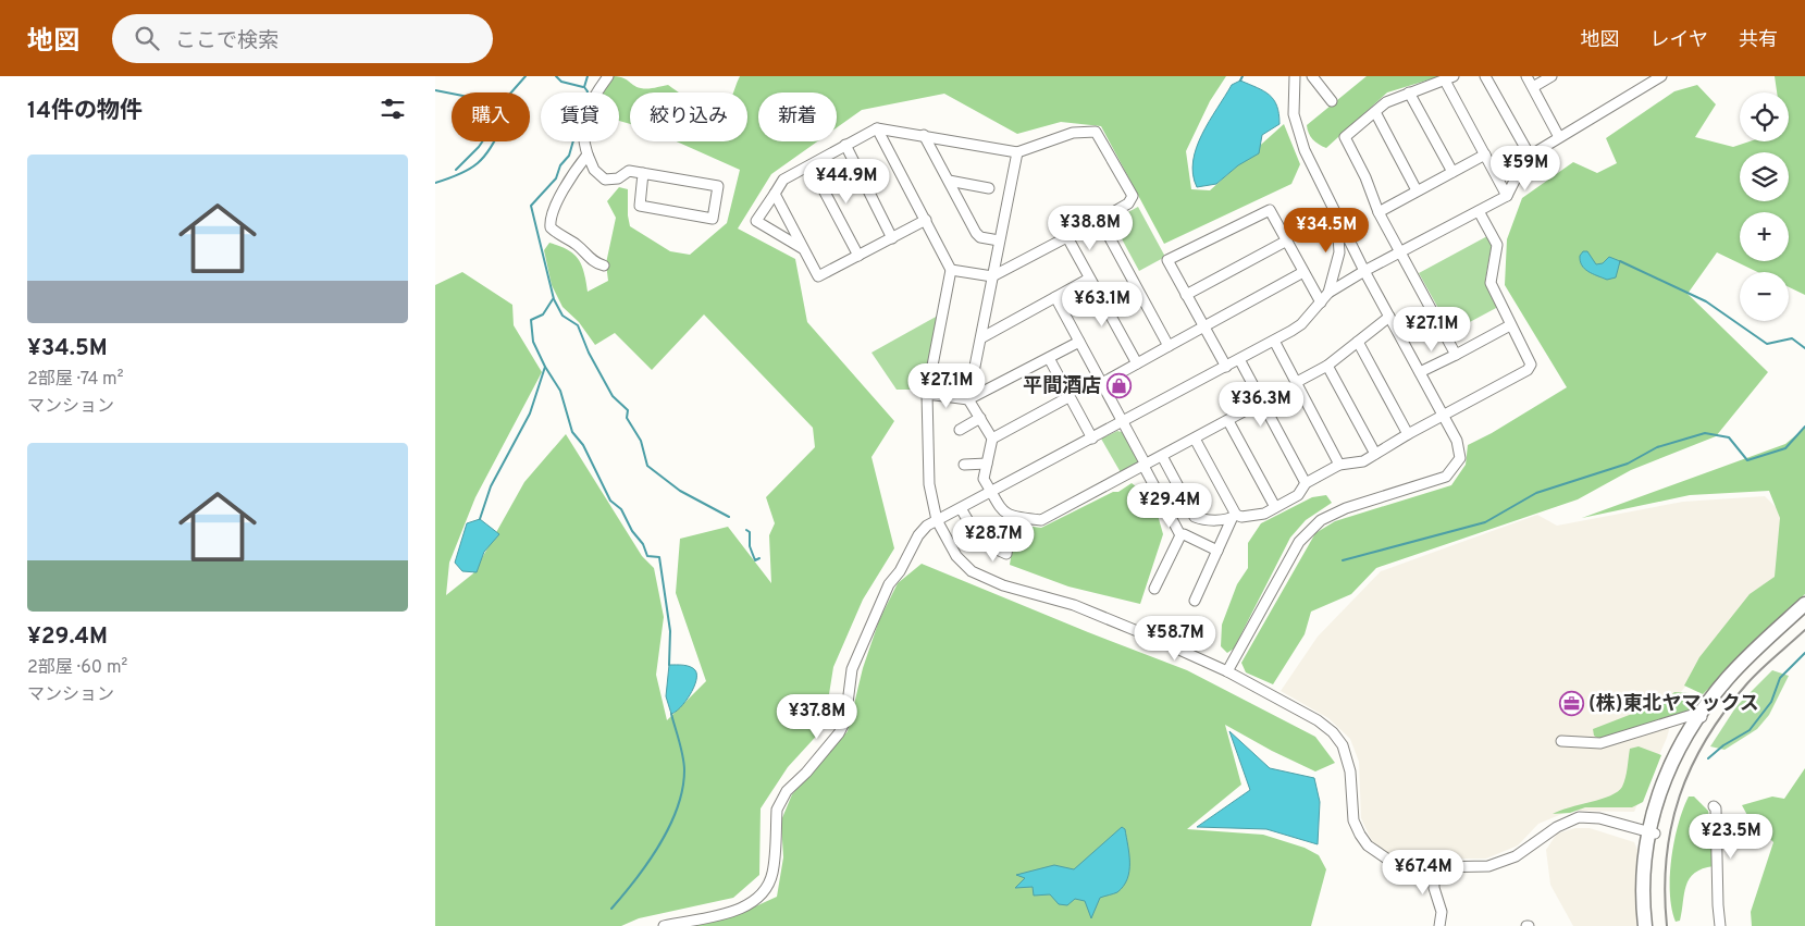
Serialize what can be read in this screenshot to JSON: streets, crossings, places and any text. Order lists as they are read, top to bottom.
{
  "places": {
    "shop": ["平間酒店"],
    "office": ["(株)東北ヤマックス"]
  },
  "page": {
    "header": "地図",
    "search": "ここで検索",
    "nav": ["地図", "レイヤ", "共有"],
    "heading": "14件の物件",
    "map_buttons": ["+", "−"],
    "chip": [
      "購入",
      "賃貸",
      "絞り込み",
      "新着"
    ],
    "list": [
      {
        "name": "¥34.5M",
        "note": "2部屋 · 74 m² · マンション"
      },
      {
        "name": "¥29.4M",
        "note": "2部屋 · 60 m² · マンション"
      }
    ],
    "price": [
      "¥59M",
      "¥44.9M",
      "¥38.8M",
      "¥34.5M",
      "¥63.1M",
      "¥27.1M",
      "¥27.1M",
      "¥36.3M",
      "¥29.4M",
      "¥28.7M",
      "¥58.7M",
      "¥37.8M",
      "¥23.5M",
      "¥67.4M"
    ]
  }
}
